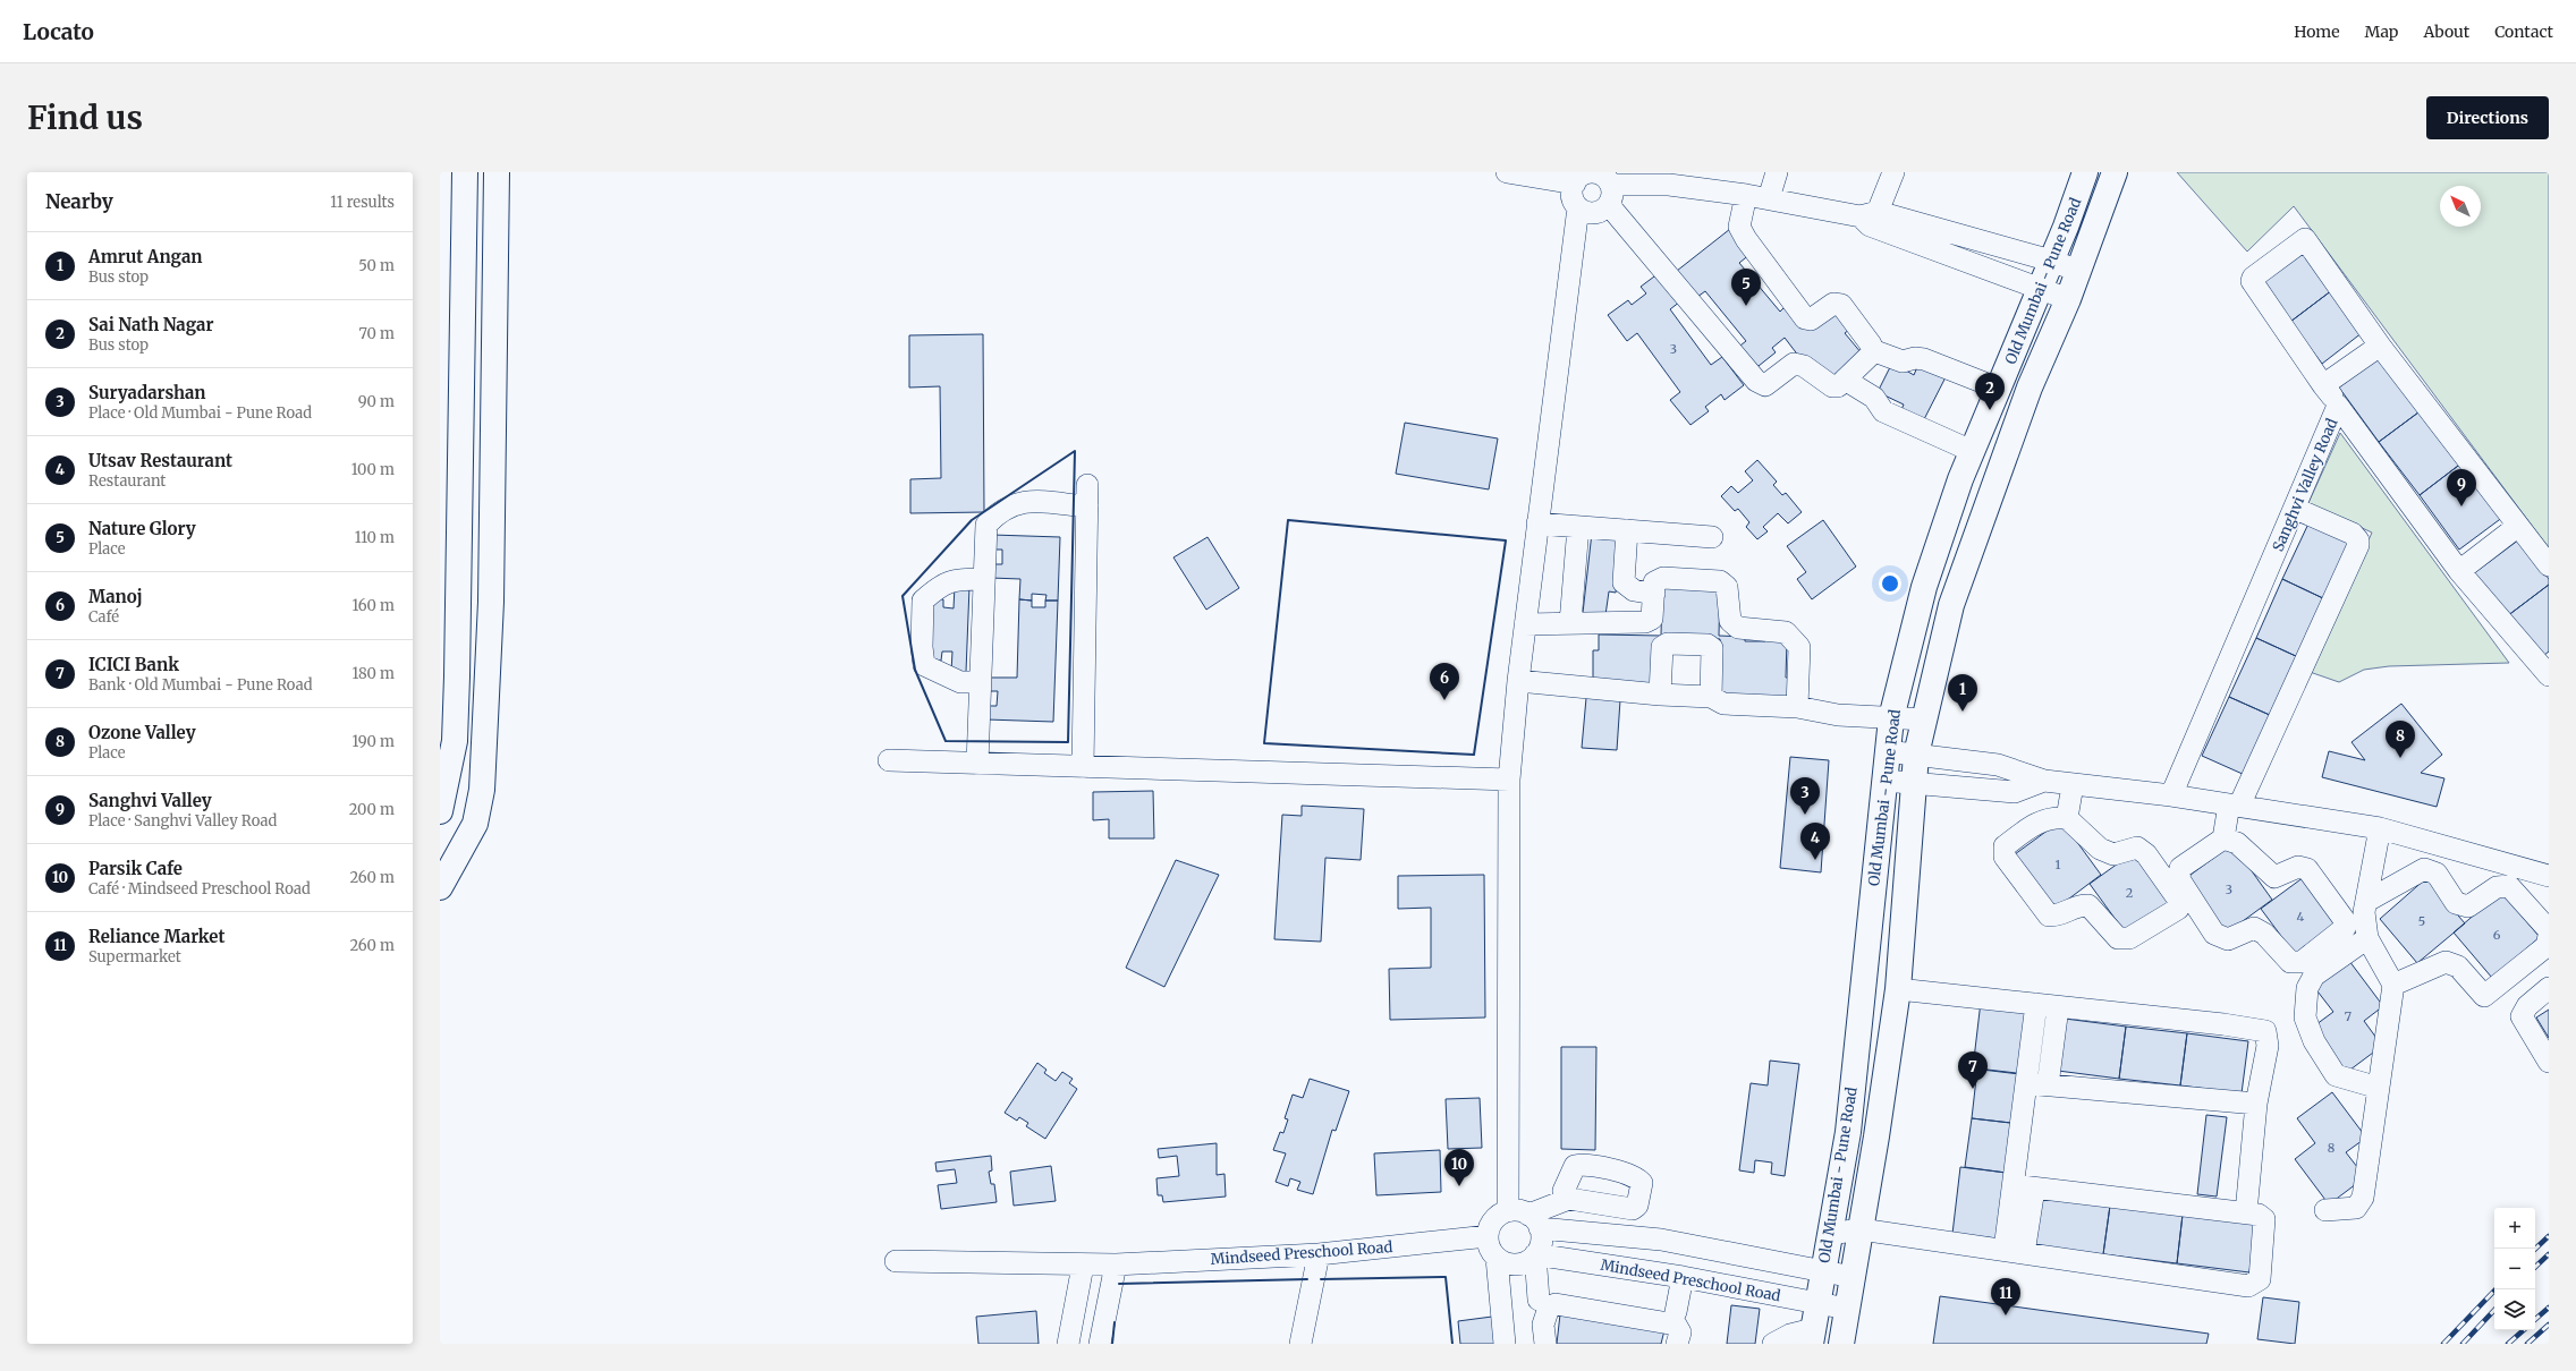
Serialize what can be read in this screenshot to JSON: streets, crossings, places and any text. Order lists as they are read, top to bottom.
{
  "streets": {
    "main road": ["Old Mumbai - Pune Road"],
    "street": ["Sanghvi Valley Road", "Mindseed Preschool Road"]
  },
  "crossings": [
    ["Old Mumbai - Pune Road", "Mindseed Preschool Road"]
  ],
  "house_numbers": [
    "3",
    "1",
    "3",
    "2",
    "4",
    "5",
    "6",
    "7",
    "8"
  ],
  "north": "top left",
  "page": {
    "header": "Locato",
    "nav": [
      "Home",
      "Map",
      "About",
      "Contact"
    ],
    "buttons": "Directions",
    "title": "Find us",
    "heading": ["Nearby", "11 results"],
    "list": [
      {
        "mark": "1",
        "name": "Amrut Angan",
        "note": "Bus stop",
        "value": "50 m"
      },
      {
        "mark": "2",
        "name": "Sai Nath Nagar",
        "note": "Bus stop",
        "value": "70 m"
      },
      {
        "mark": "3",
        "name": "Suryadarshan",
        "note": "Place · Old Mumbai - Pune Road",
        "value": "90 m"
      },
      {
        "mark": "4",
        "name": "Utsav Restaurant",
        "note": "Restaurant",
        "value": "100 m"
      },
      {
        "mark": "5",
        "name": "Nature Glory",
        "note": "Place",
        "value": "110 m"
      },
      {
        "mark": "6",
        "name": "Manoj",
        "note": "Café",
        "value": "160 m"
      },
      {
        "mark": "7",
        "name": "ICICI Bank",
        "note": "Bank · Old Mumbai - Pune Road",
        "value": "180 m"
      },
      {
        "mark": "8",
        "name": "Ozone Valley",
        "note": "Place",
        "value": "190 m"
      },
      {
        "mark": "9",
        "name": "Sanghvi Valley",
        "note": "Place · Sanghvi Valley Road",
        "value": "200 m"
      },
      {
        "mark": "10",
        "name": "Parsik Cafe",
        "note": "Café · Mindseed Preschool Road",
        "value": "260 m"
      },
      {
        "mark": "11",
        "name": "Reliance Market",
        "note": "Supermarket",
        "value": "260 m"
      }
    ],
    "pins": [
      "5",
      "2",
      "9",
      "6",
      "1",
      "8",
      "3",
      "4",
      "7",
      "10",
      "11"
    ],
    "map_buttons": ["+", "−"]
  }
}
